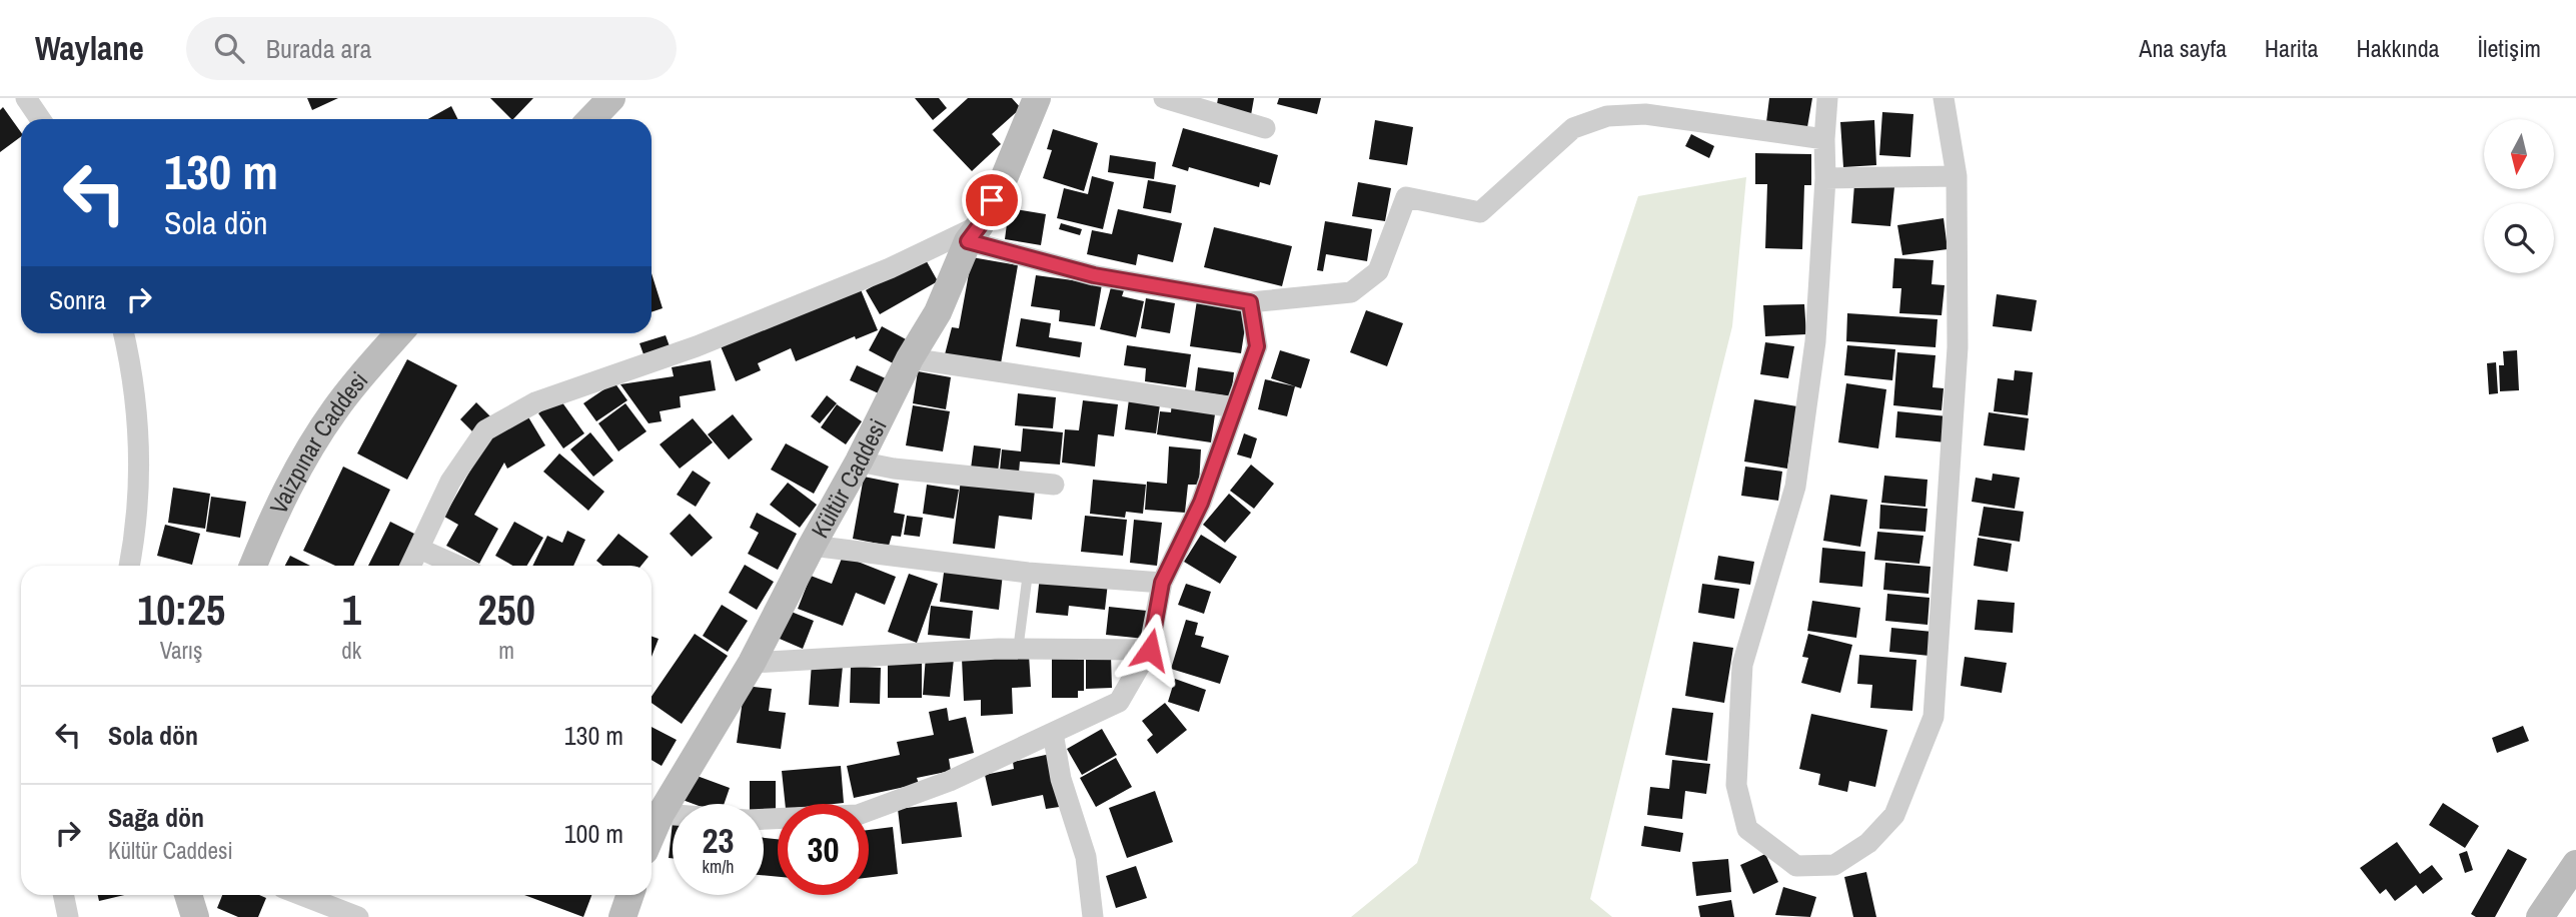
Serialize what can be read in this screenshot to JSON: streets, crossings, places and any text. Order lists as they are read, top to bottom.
{
  "streets": {
    "street": ["Vaizpınar Caddesi", "Kültür Caddesi"]
  },
  "north": "bottom",
  "page": {
    "header": "Waylane",
    "search": "Burada ara",
    "nav": [
      "Ana sayfa",
      "Harita",
      "Hakkında",
      "İletişim"
    ],
    "turn": ["130 m", "Sola dön"],
    "then": "Sonra",
    "eta": [
      "10:25",
      "Varış",
      "1",
      "dk",
      "250",
      "m"
    ],
    "list": [
      {
        "name": "Sola dön",
        "value": "130 m"
      },
      {
        "name": "Sağa dön",
        "note": "Kültür Caddesi",
        "value": "100 m"
      }
    ],
    "speed": "23 km/h",
    "limit": "30"
  }
}
